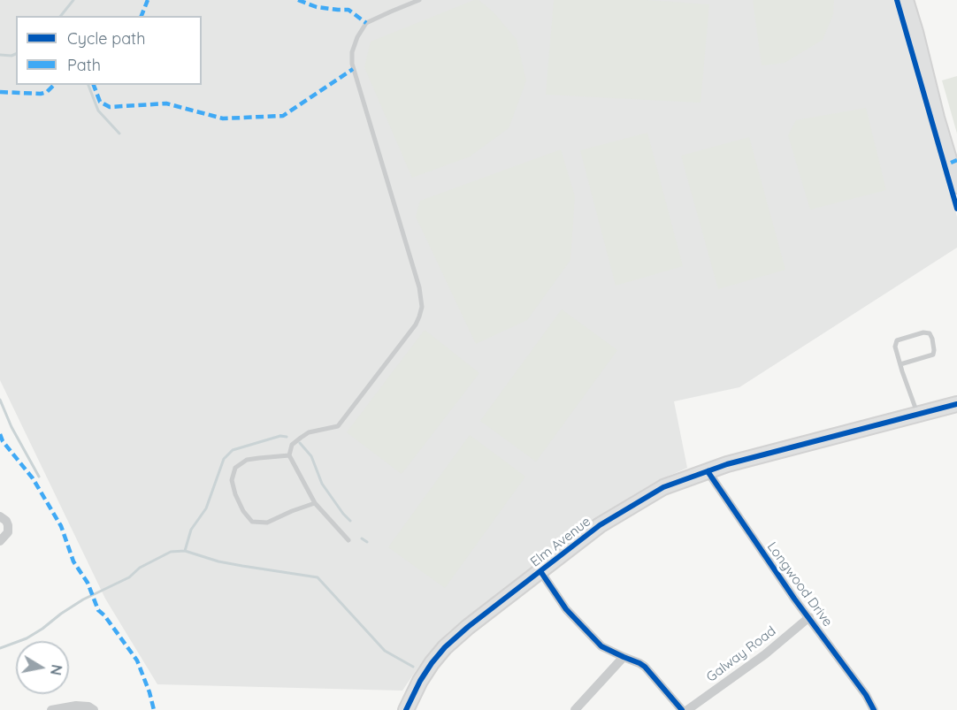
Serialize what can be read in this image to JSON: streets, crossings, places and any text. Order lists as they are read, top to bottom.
{
  "streets": {
    "main road": ["Elm Avenue"],
    "street": ["Longwood Drive", "Galway Road"]
  },
  "crossings": [
    ["Elm Avenue", "Longwood Drive"],
    ["Longwood Drive", "Galway Road"]
  ],
  "legend": ["Cycle path", "Path"],
  "north": "right"
}
